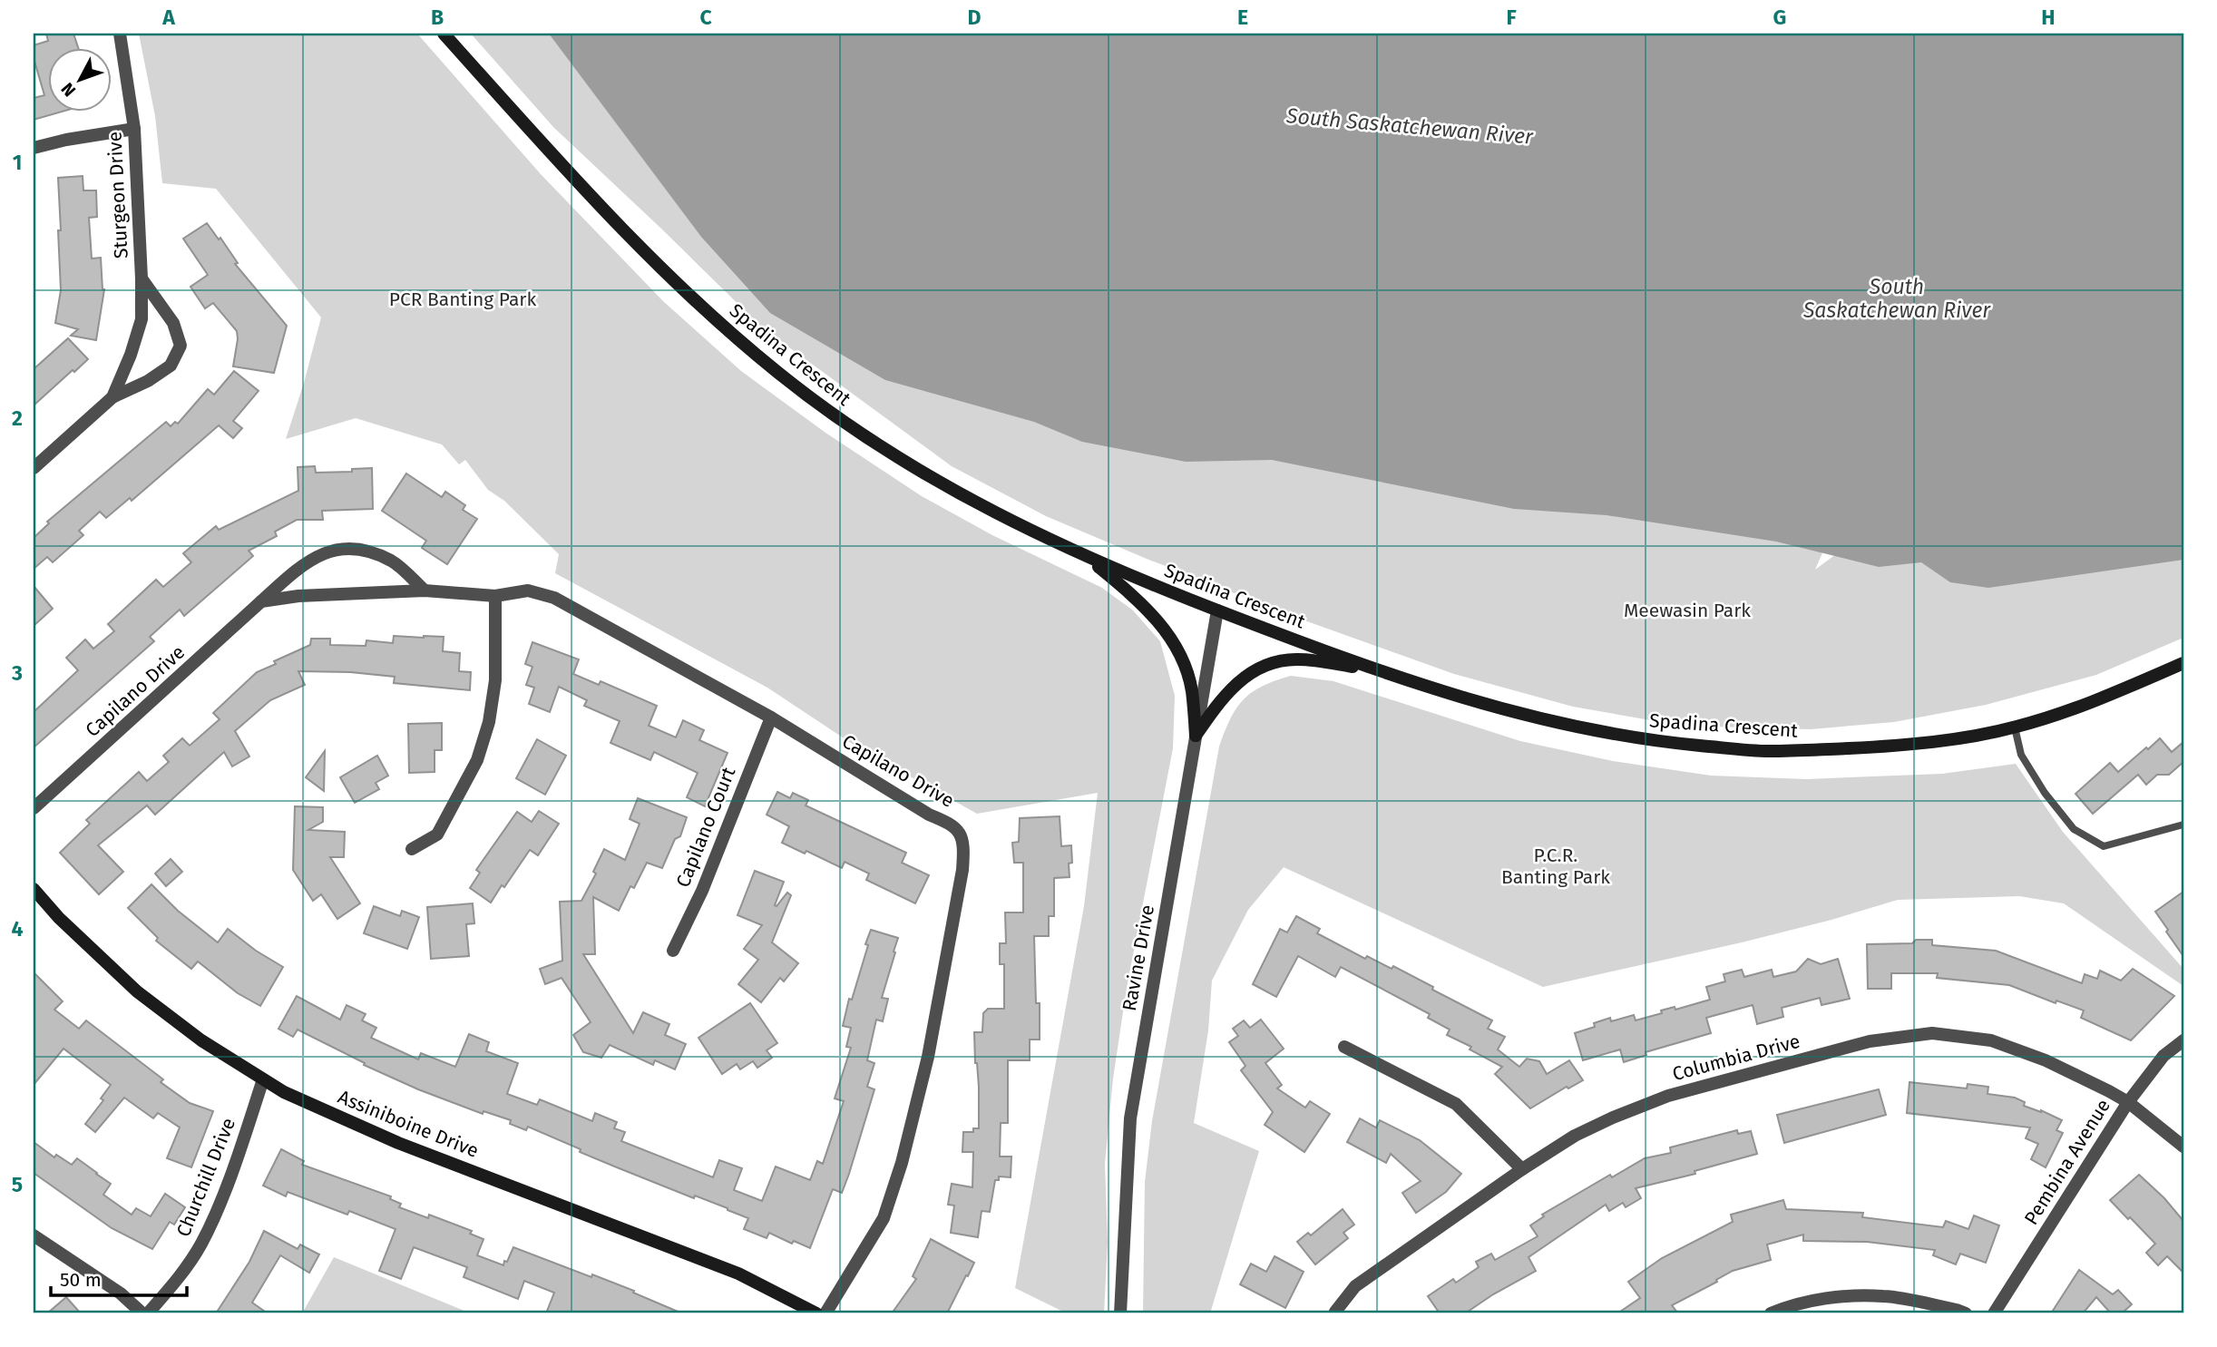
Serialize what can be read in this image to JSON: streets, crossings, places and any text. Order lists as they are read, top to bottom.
{
  "streets": {
    "street": [
      "Sturgeon Drive",
      "Spadina Crescent",
      "Capilano Drive",
      "Capilano Court",
      "Ravine Drive",
      "Columbia Drive",
      "Assiniboine Drive",
      "Pembina Avenue",
      "Churchill Drive"
    ]
  },
  "crossings": [
    ["Spadina Crescent", "Ravine Drive"],
    ["Capilano Drive", "Capilano Court"],
    ["Columbia Drive", "Pembina Avenue"],
    ["Assiniboine Drive", "Churchill Drive"]
  ],
  "water": ["South Saskatchewan River"],
  "parks": ["PCR Banting Park", "Meewasin Park", "P.C.R. Banting Park"],
  "scale_bar": "50 m",
  "north": "bottom left",
  "grid": {
    "columns": [
      "A",
      "B",
      "C",
      "D",
      "E",
      "F",
      "G",
      "H"
    ],
    "rows": [
      "1",
      "2",
      "3",
      "4",
      "5"
    ]
  }
}
